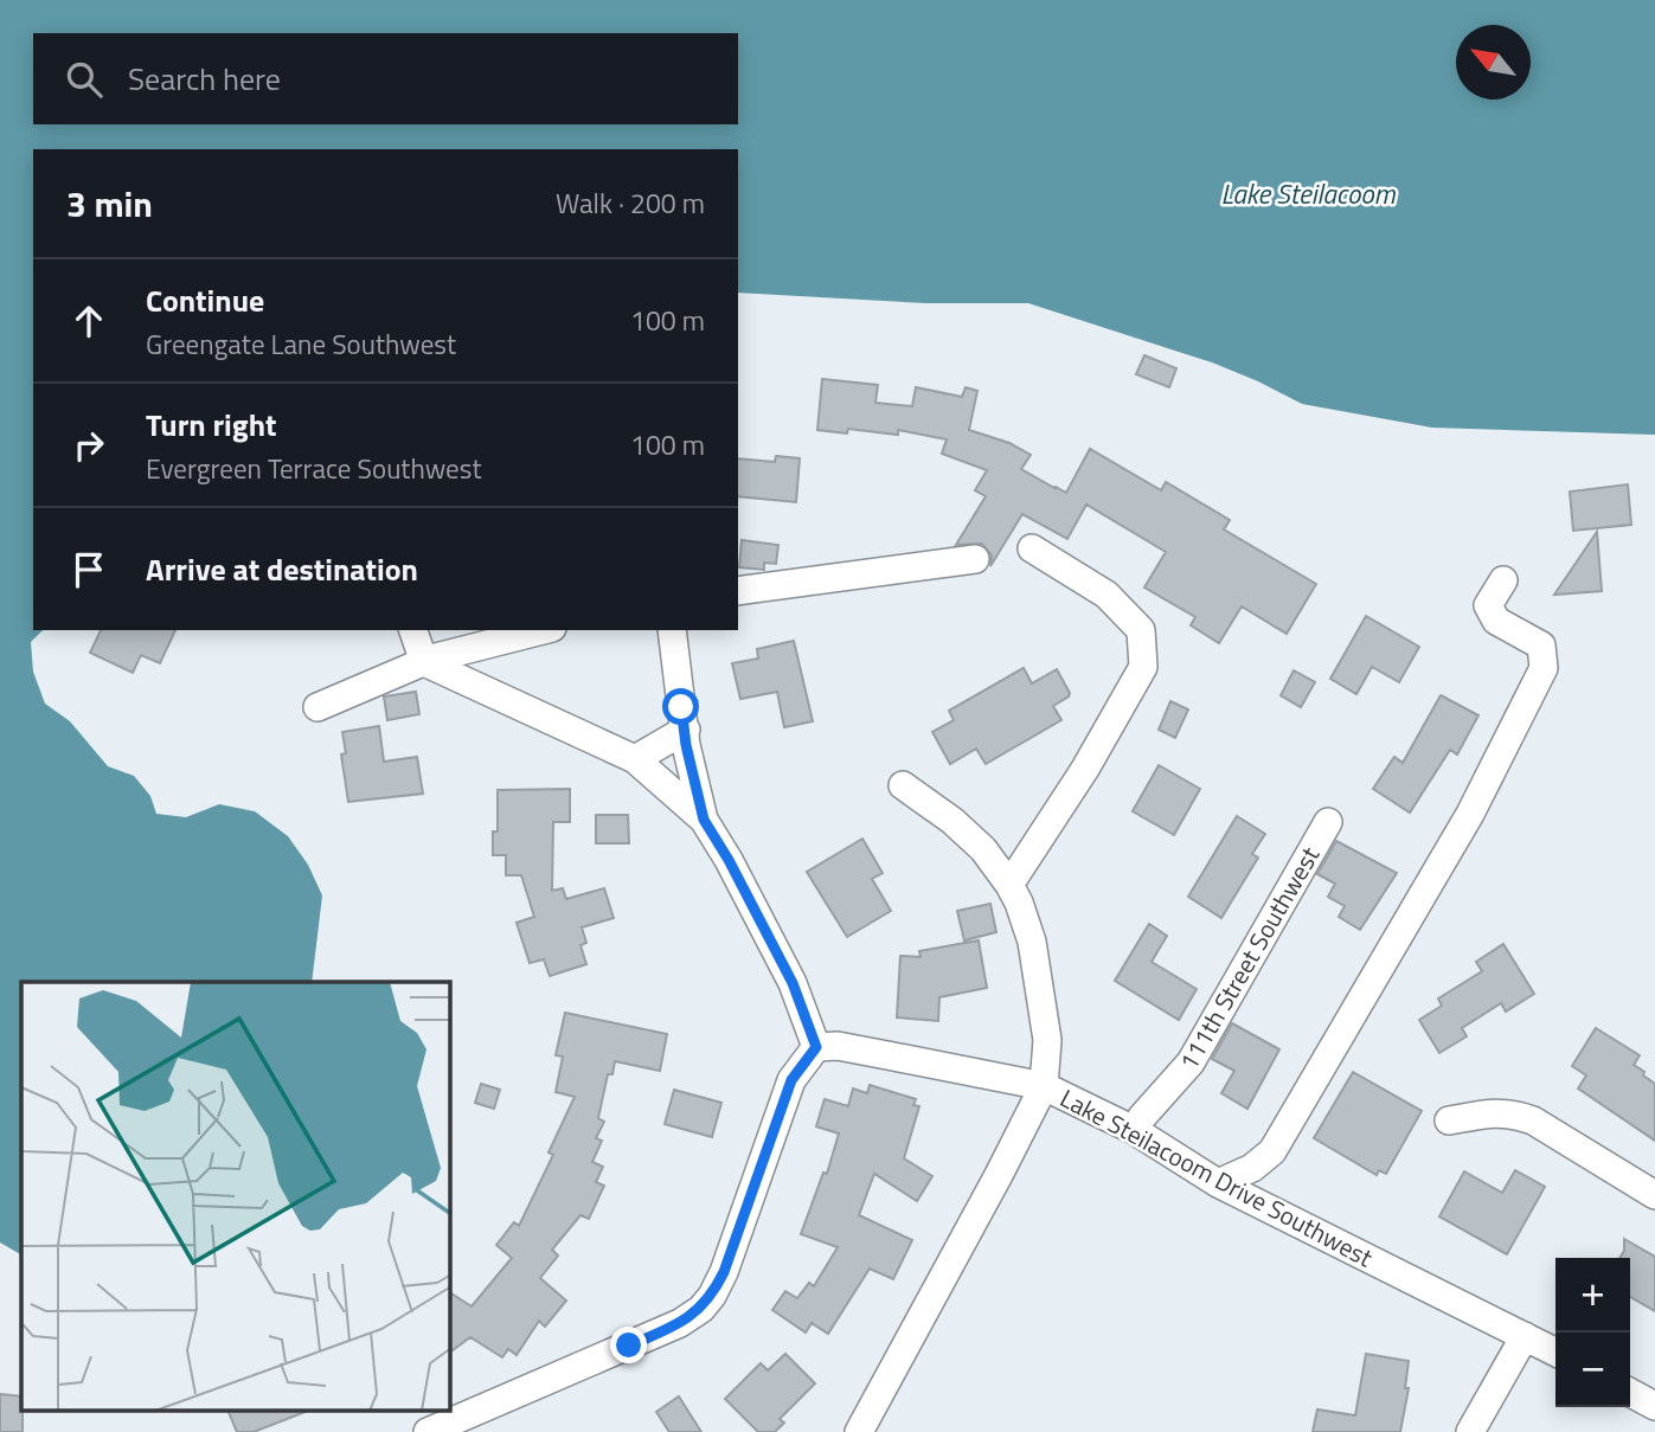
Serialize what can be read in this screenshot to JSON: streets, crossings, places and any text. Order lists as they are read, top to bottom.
{
  "streets": {
    "street": ["111th Street Southwest", "Lake Steilacoom Drive Southwest"]
  },
  "crossings": [
    ["111th Street Southwest", "Lake Steilacoom Drive Southwest"]
  ],
  "water": ["Lake Steilacoom"],
  "north": "top left",
  "page": {
    "search": "Search here",
    "heading": ["3 min", "Walk · 200 m"],
    "list": [
      ["Continue", "Greengate Lane Southwest", "100 m"],
      ["Turn right", "Evergreen Terrace Southwest", "100 m"],
      "Arrive at destination"
    ],
    "map_buttons": ["+", "−"]
  }
}
